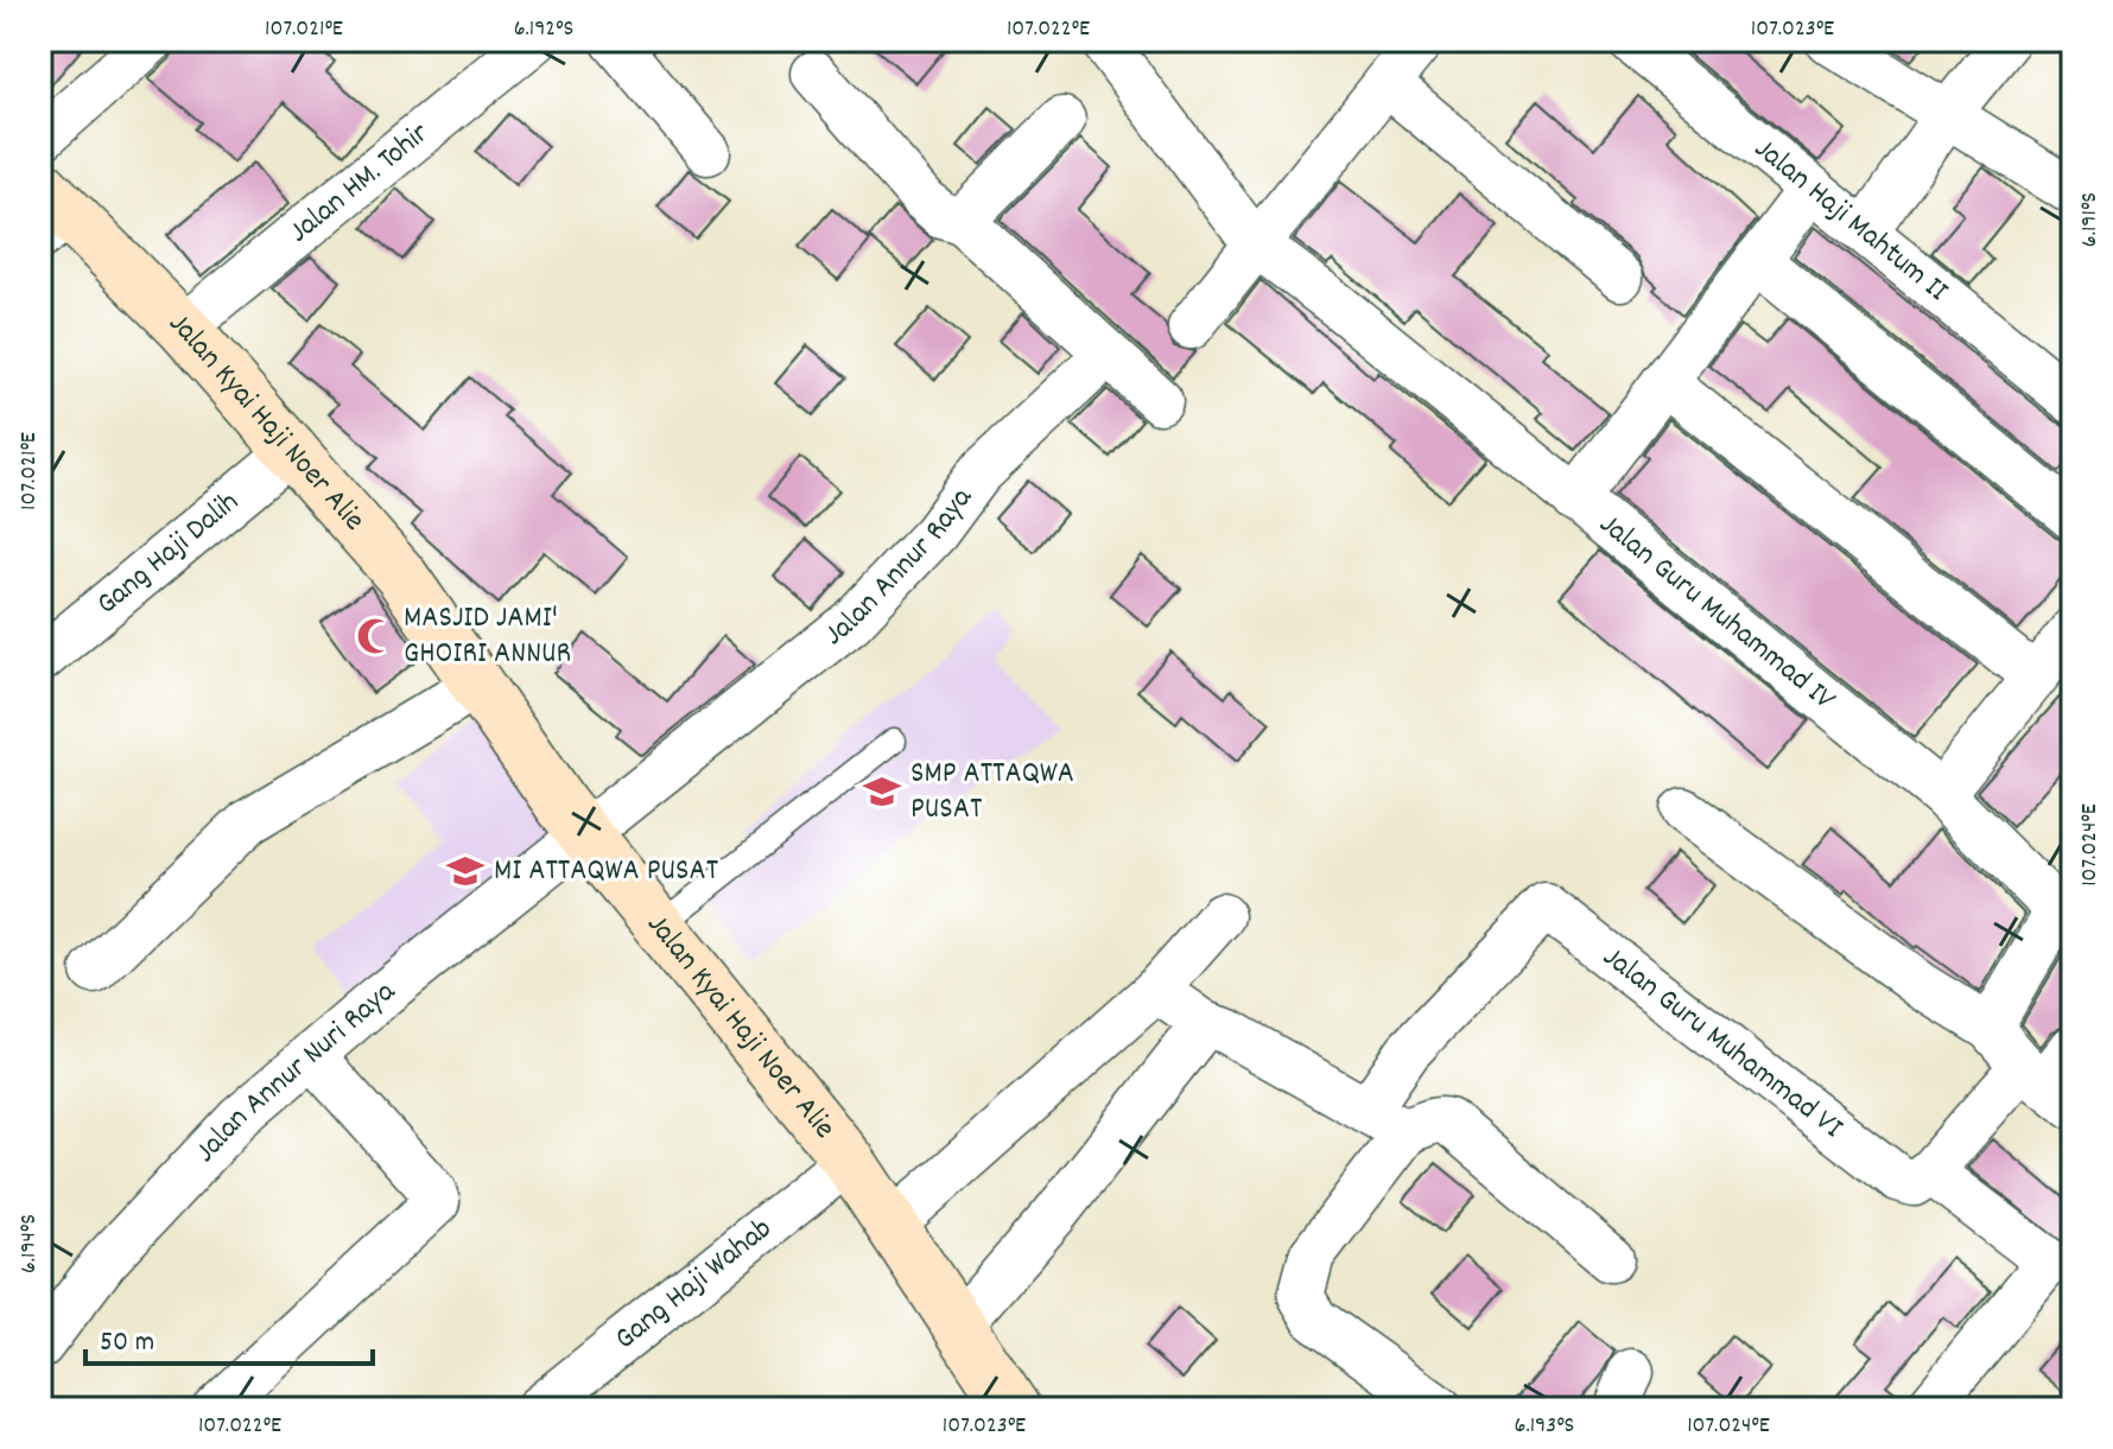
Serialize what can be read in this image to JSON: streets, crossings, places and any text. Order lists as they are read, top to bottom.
{
  "streets": {
    "street": [
      "Jalan HM. Tohir",
      "Jalan Haji Mahtum II",
      "Jalan Kyai Haji Noer Alie",
      "Gang Haji Dalih",
      "Jalan Annur Raya",
      "Jalan Guru Muhammad IV",
      "Jalan Guru Muhammad VI",
      "Jalan Annur Nuri Raya",
      "Gang Haji Wahab"
    ]
  },
  "crossings": [
    ["Jalan HM. Tohir", "Jalan Kyai Haji Noer Alie"],
    ["Jalan Kyai Haji Noer Alie", "Gang Haji Dalih"],
    ["Jalan Kyai Haji Noer Alie", "Jalan Annur Raya"],
    ["Jalan Kyai Haji Noer Alie", "Jalan Annur Nuri Raya"],
    ["Jalan Kyai Haji Noer Alie", "Gang Haji Wahab"],
    ["Jalan Annur Raya", "Jalan Annur Nuri Raya"]
  ],
  "places": {
    "mosque": ["MASJID JAMI' GHOIRI ANNUR"],
    "school or university": ["SMP ATTAQWA PUSAT", "MI ATTAQWA PUSAT"]
  },
  "scale_bar": "50 m",
  "coordinates": [
    "107.021°E",
    "6.192°S",
    "107.022°E",
    "107.023°E",
    "6.191°S",
    "107.024°E",
    "6.194°S",
    "6.193°S"
  ]
}
